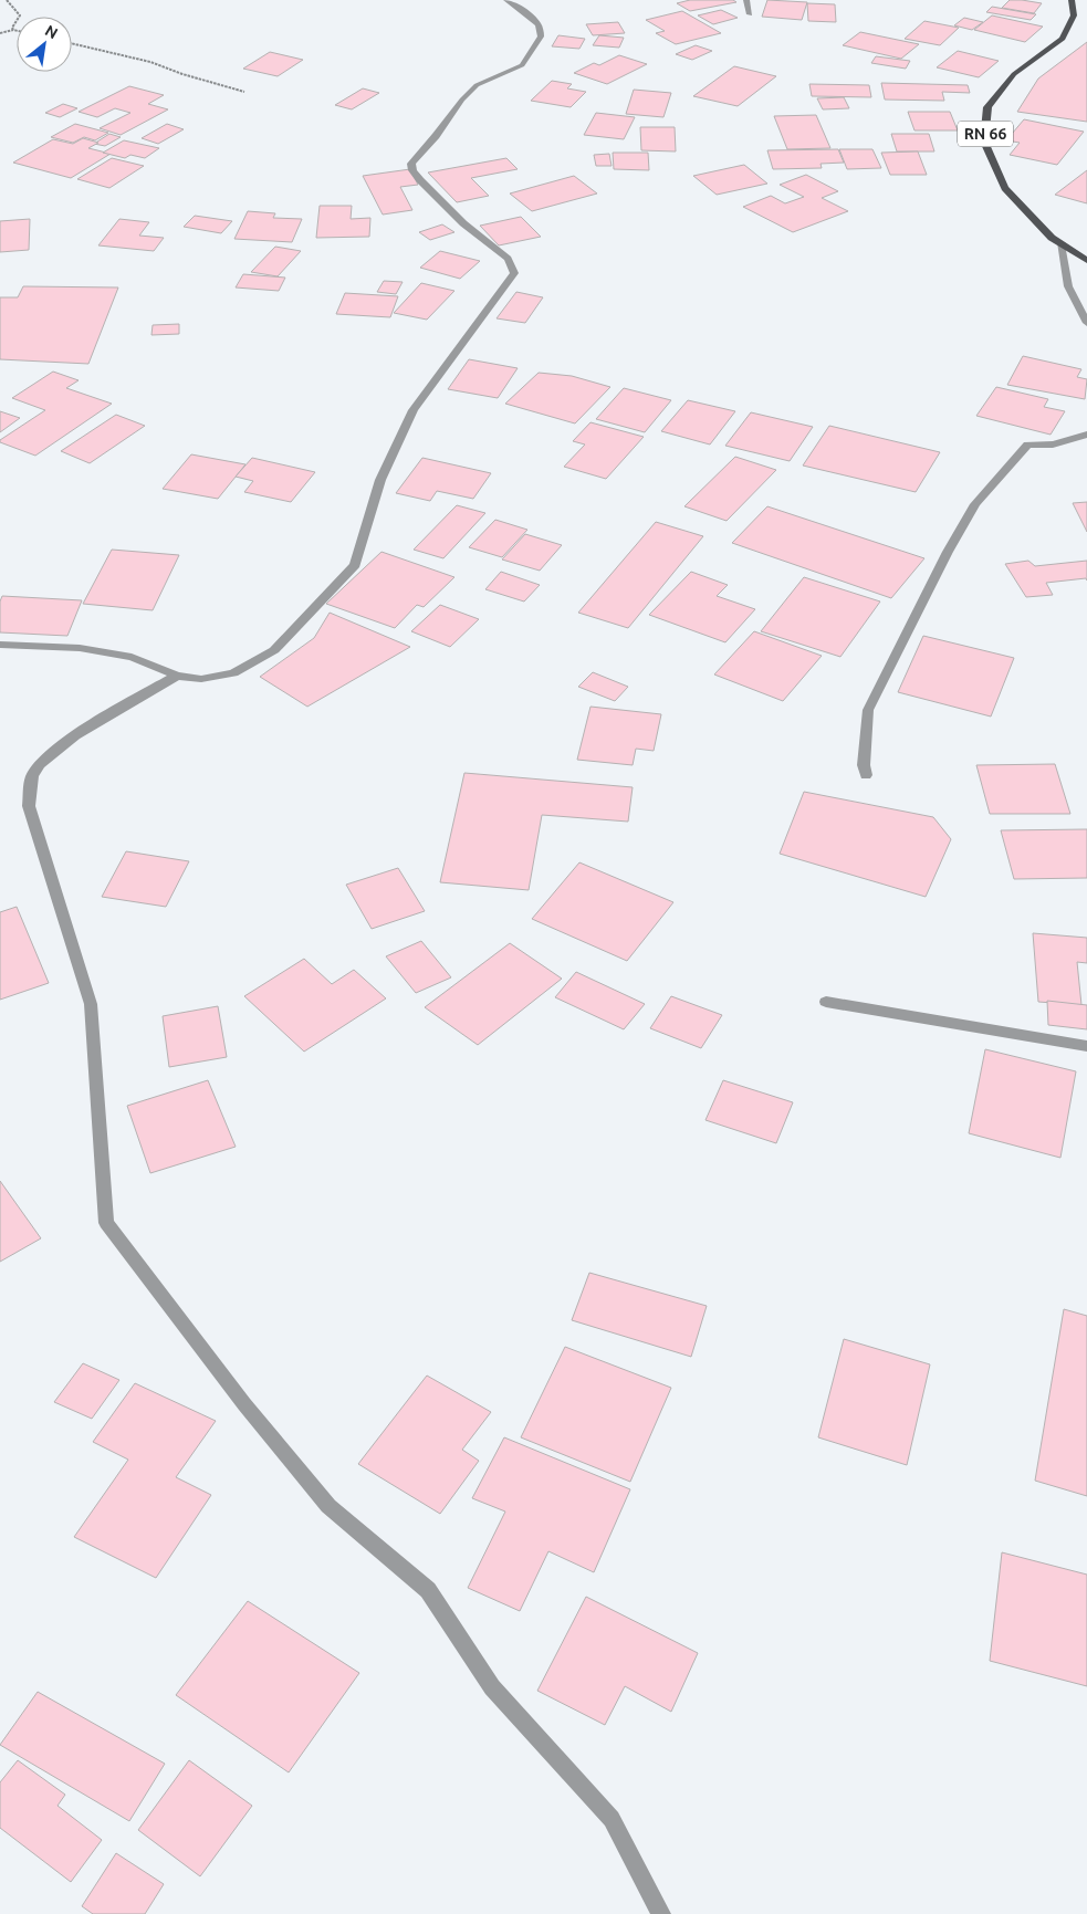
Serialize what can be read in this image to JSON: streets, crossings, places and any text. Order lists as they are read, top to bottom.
{
  "streets": {
    "main road": ["RN 66"]
  },
  "north": "top right"
}
